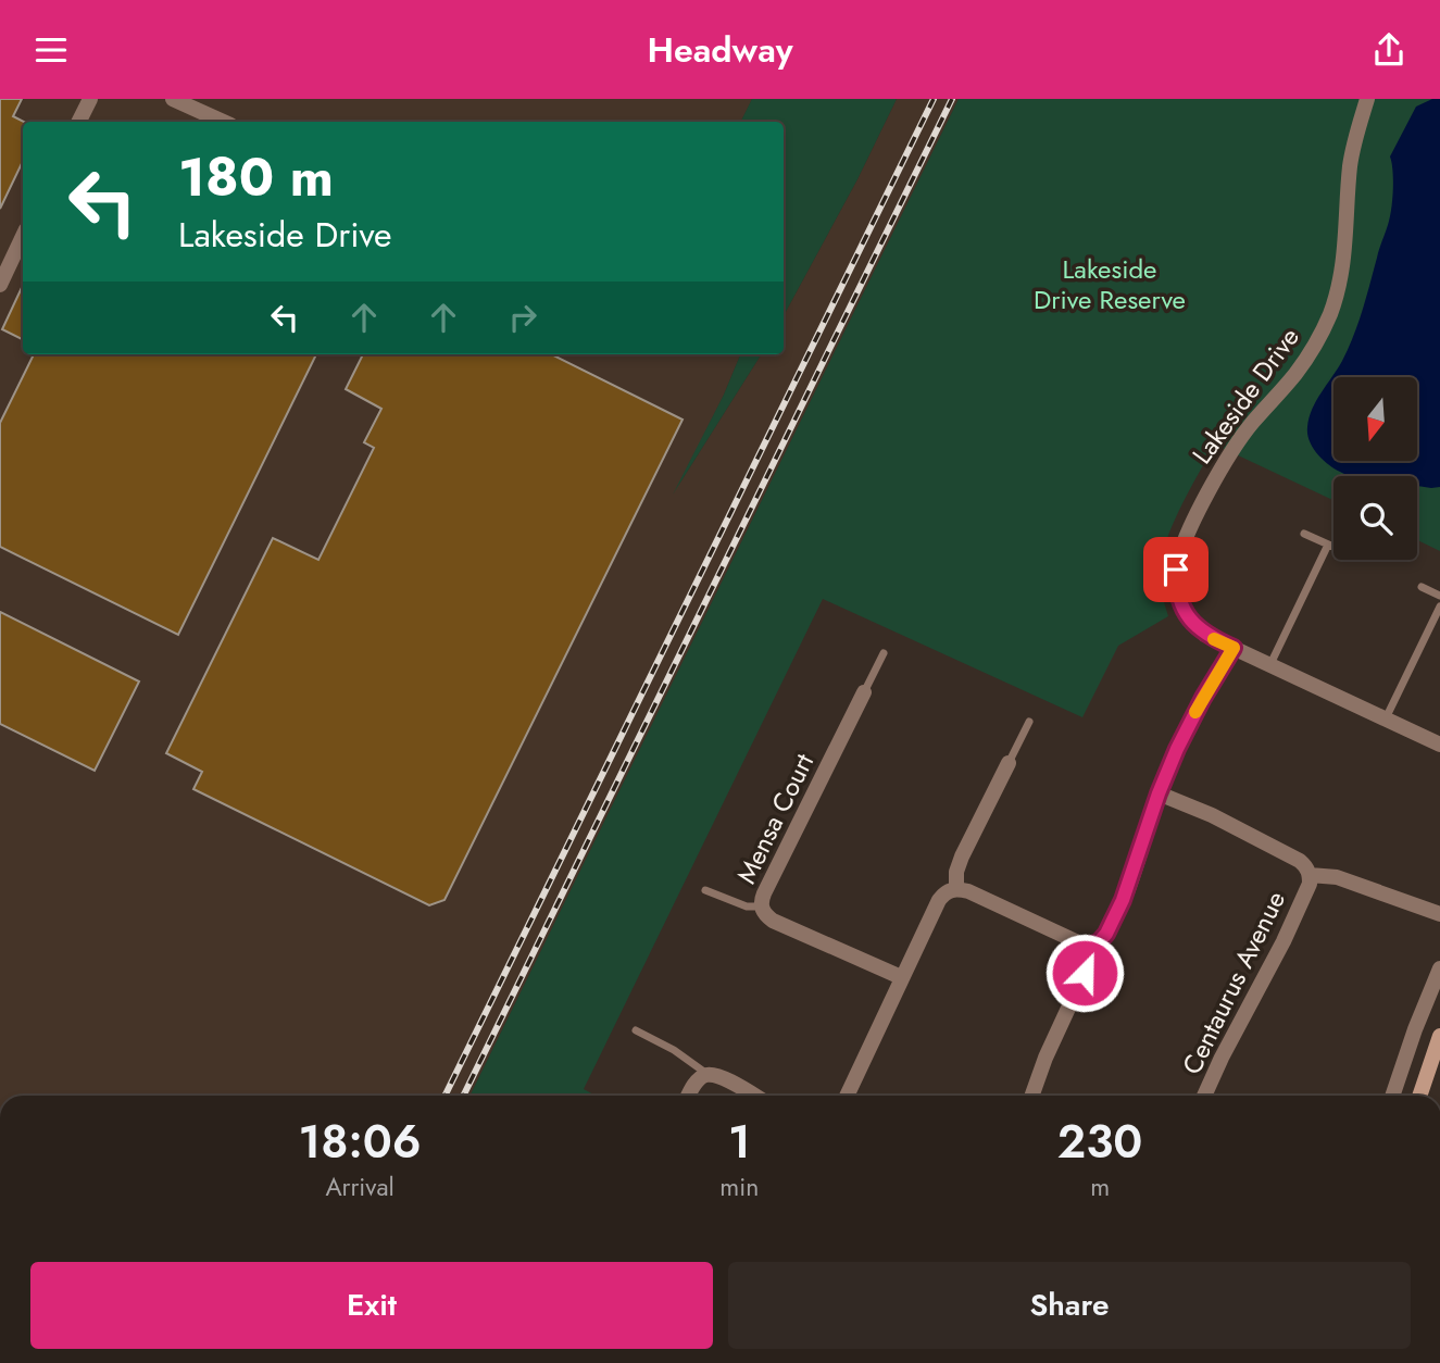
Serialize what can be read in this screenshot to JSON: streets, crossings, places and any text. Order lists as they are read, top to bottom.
{
  "streets": {
    "street": ["Lakeside Drive", "Mensa Court", "Centaurus Avenue"]
  },
  "parks": ["Lakeside Drive Reserve"],
  "north": "bottom",
  "page": {
    "header": "Headway",
    "turn": ["180 m", "Lakeside Drive"],
    "eta": [
      "18:06",
      "Arrival",
      "1",
      "min",
      "230",
      "m"
    ],
    "buttons": ["Exit", "Share"]
  }
}
